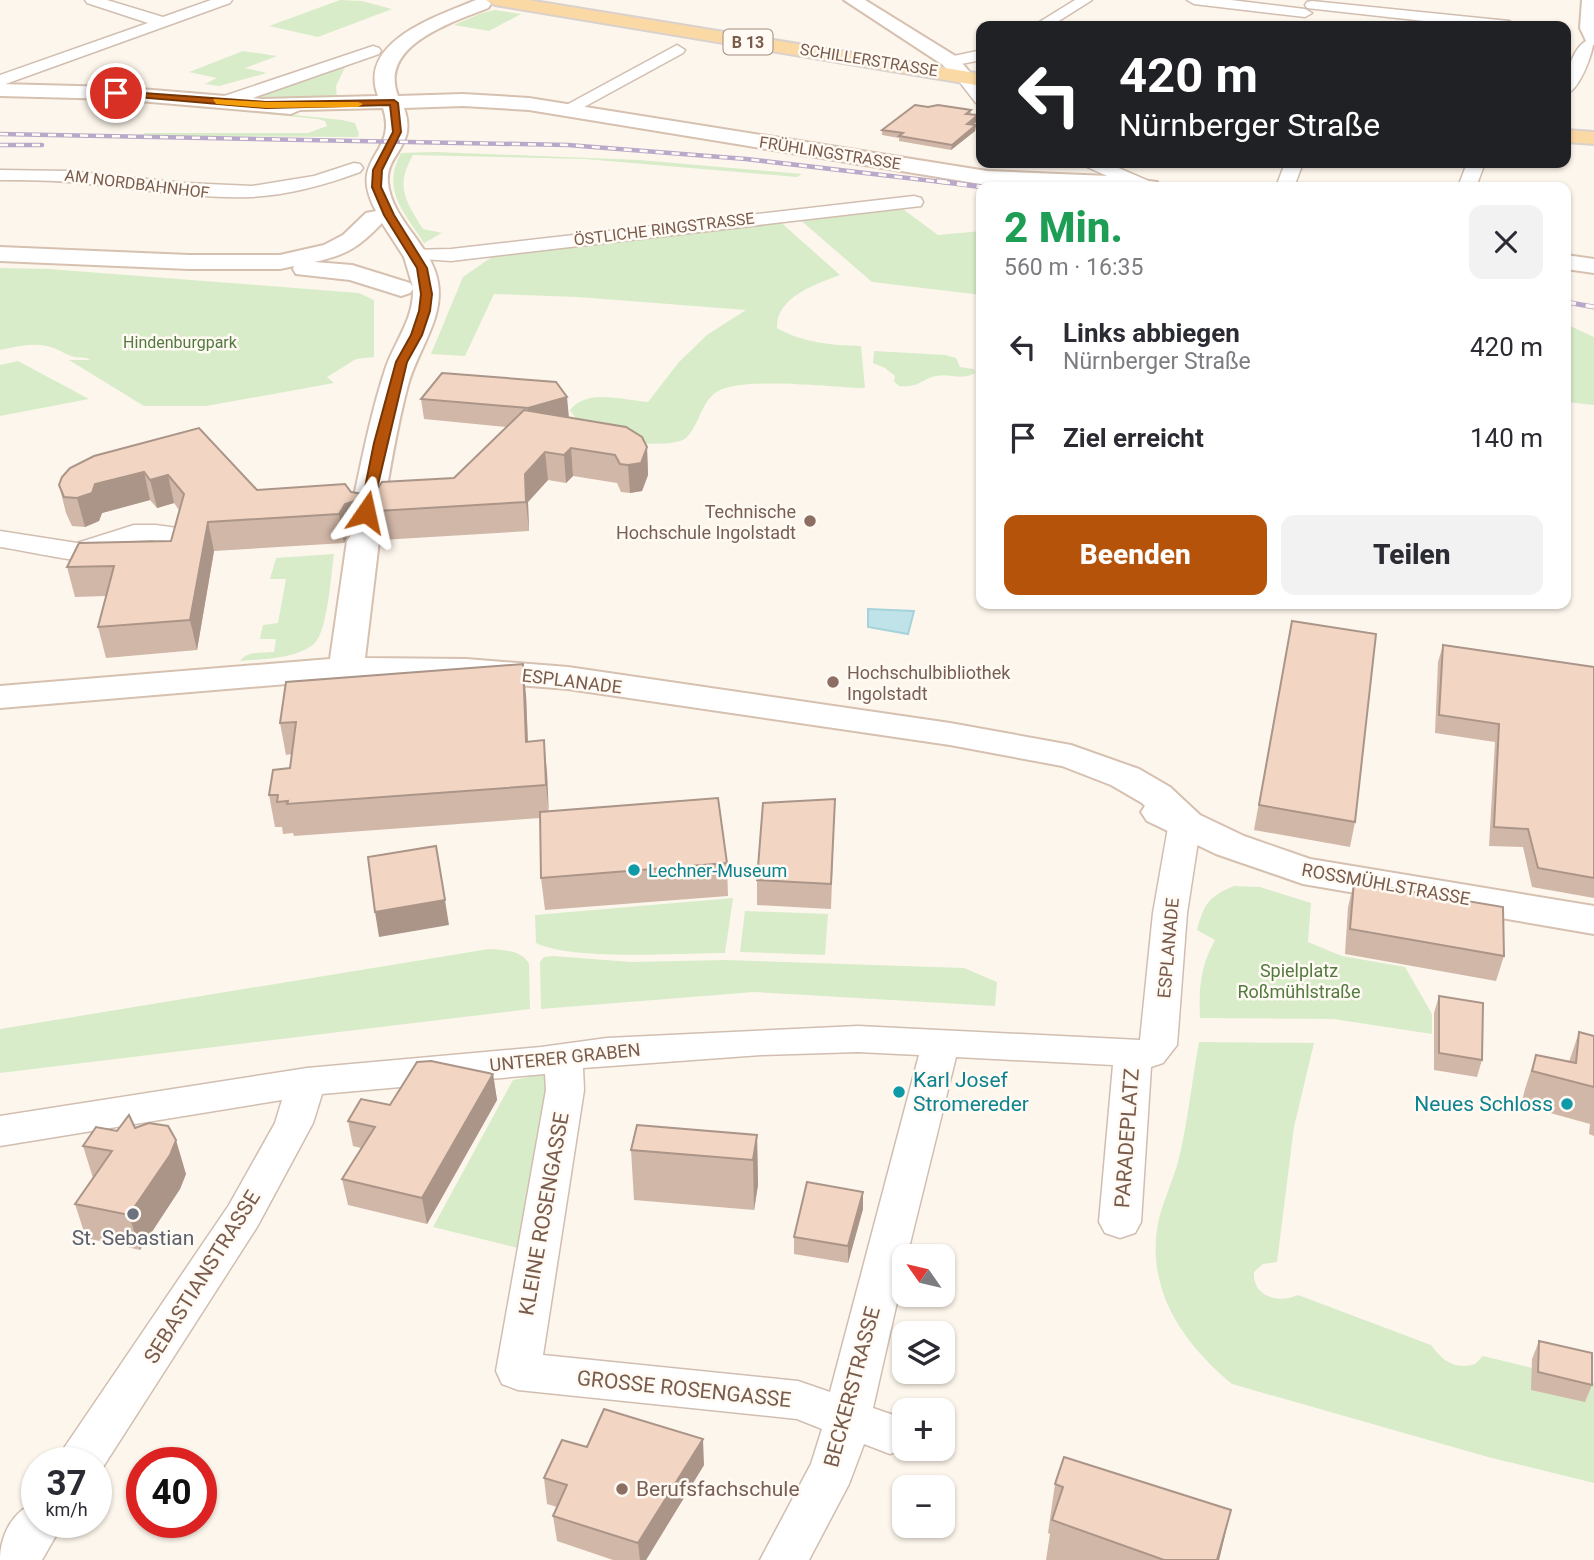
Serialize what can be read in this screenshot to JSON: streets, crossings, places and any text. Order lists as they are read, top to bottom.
{
  "streets": {
    "main road": ["B 13", "SCHILLERSTRASSE"],
    "street": [
      "FRÜHLINGSTRASSE",
      "AM NORDBAHNHOF",
      "ÖSTLICHE RINGSTRASSE",
      "ESPLANADE",
      "ROSSMÜHLSTRASSE",
      "UNTERER GRABEN",
      "PARADEPLATZ",
      "KLEINE ROSENGASSE",
      "SEBASTIANSTRASSE",
      "BECKERSTRASSE",
      "GROSSE ROSENGASSE"
    ]
  },
  "crossings": [
    ["ESPLANADE", "ROSSMÜHLSTRASSE"],
    ["ESPLANADE", "UNTERER GRABEN"],
    ["ESPLANADE", "PARADEPLATZ"],
    ["UNTERER GRABEN", "PARADEPLATZ"],
    ["UNTERER GRABEN", "KLEINE ROSENGASSE"],
    ["UNTERER GRABEN", "SEBASTIANSTRASSE"],
    ["UNTERER GRABEN", "BECKERSTRASSE"],
    ["KLEINE ROSENGASSE", "GROSSE ROSENGASSE"],
    ["BECKERSTRASSE", "GROSSE ROSENGASSE"]
  ],
  "parks": ["Hindenburgpark", "Spielplatz Roßmühlstraße"],
  "places": [
    "Technische Hochschule Ingolstadt",
    "Hochschulbibliothek Ingolstadt",
    "Lechner-Museum",
    "Karl Josef Stromereder",
    "Neues Schloss",
    "St. Sebastian",
    "Berufsfachschule"
  ],
  "north": "top left",
  "page": {
    "turn": ["420 m", "Nürnberger Straße"],
    "heading": ["2 Min.", "560 m · 16:35"],
    "list": [
      {
        "name": "Links abbiegen",
        "note": "Nürnberger Straße",
        "value": "420 m"
      },
      {
        "name": "Ziel erreicht",
        "value": "140 m"
      }
    ],
    "buttons": ["Beenden", "Teilen"],
    "map_buttons": ["+", "−"],
    "speed": "37 km/h",
    "limit": "40"
  }
}
